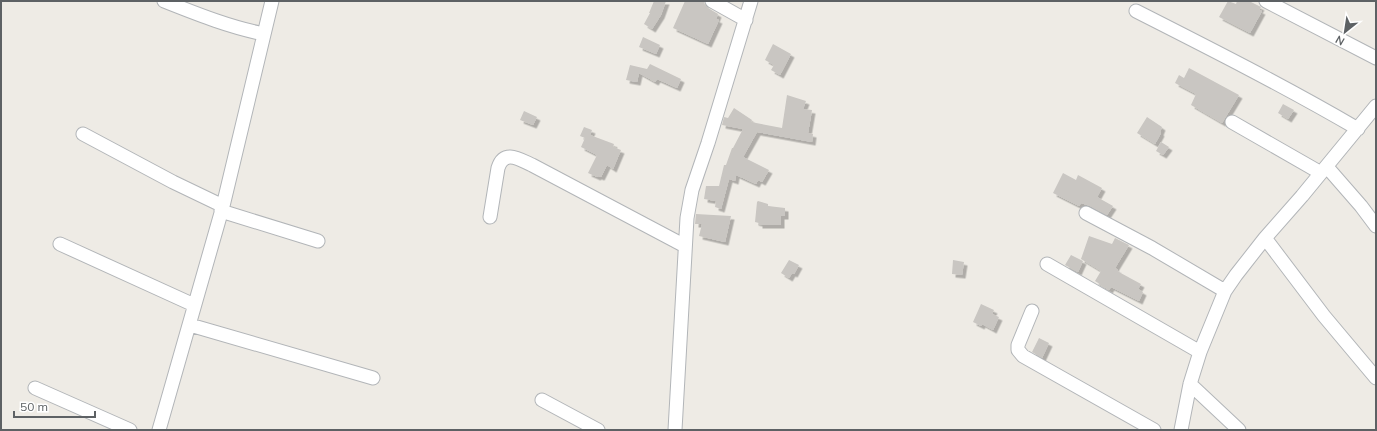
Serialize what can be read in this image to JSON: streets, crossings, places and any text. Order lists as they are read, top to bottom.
{
  "scale_bar": "50 m",
  "north": "bottom left"
}
